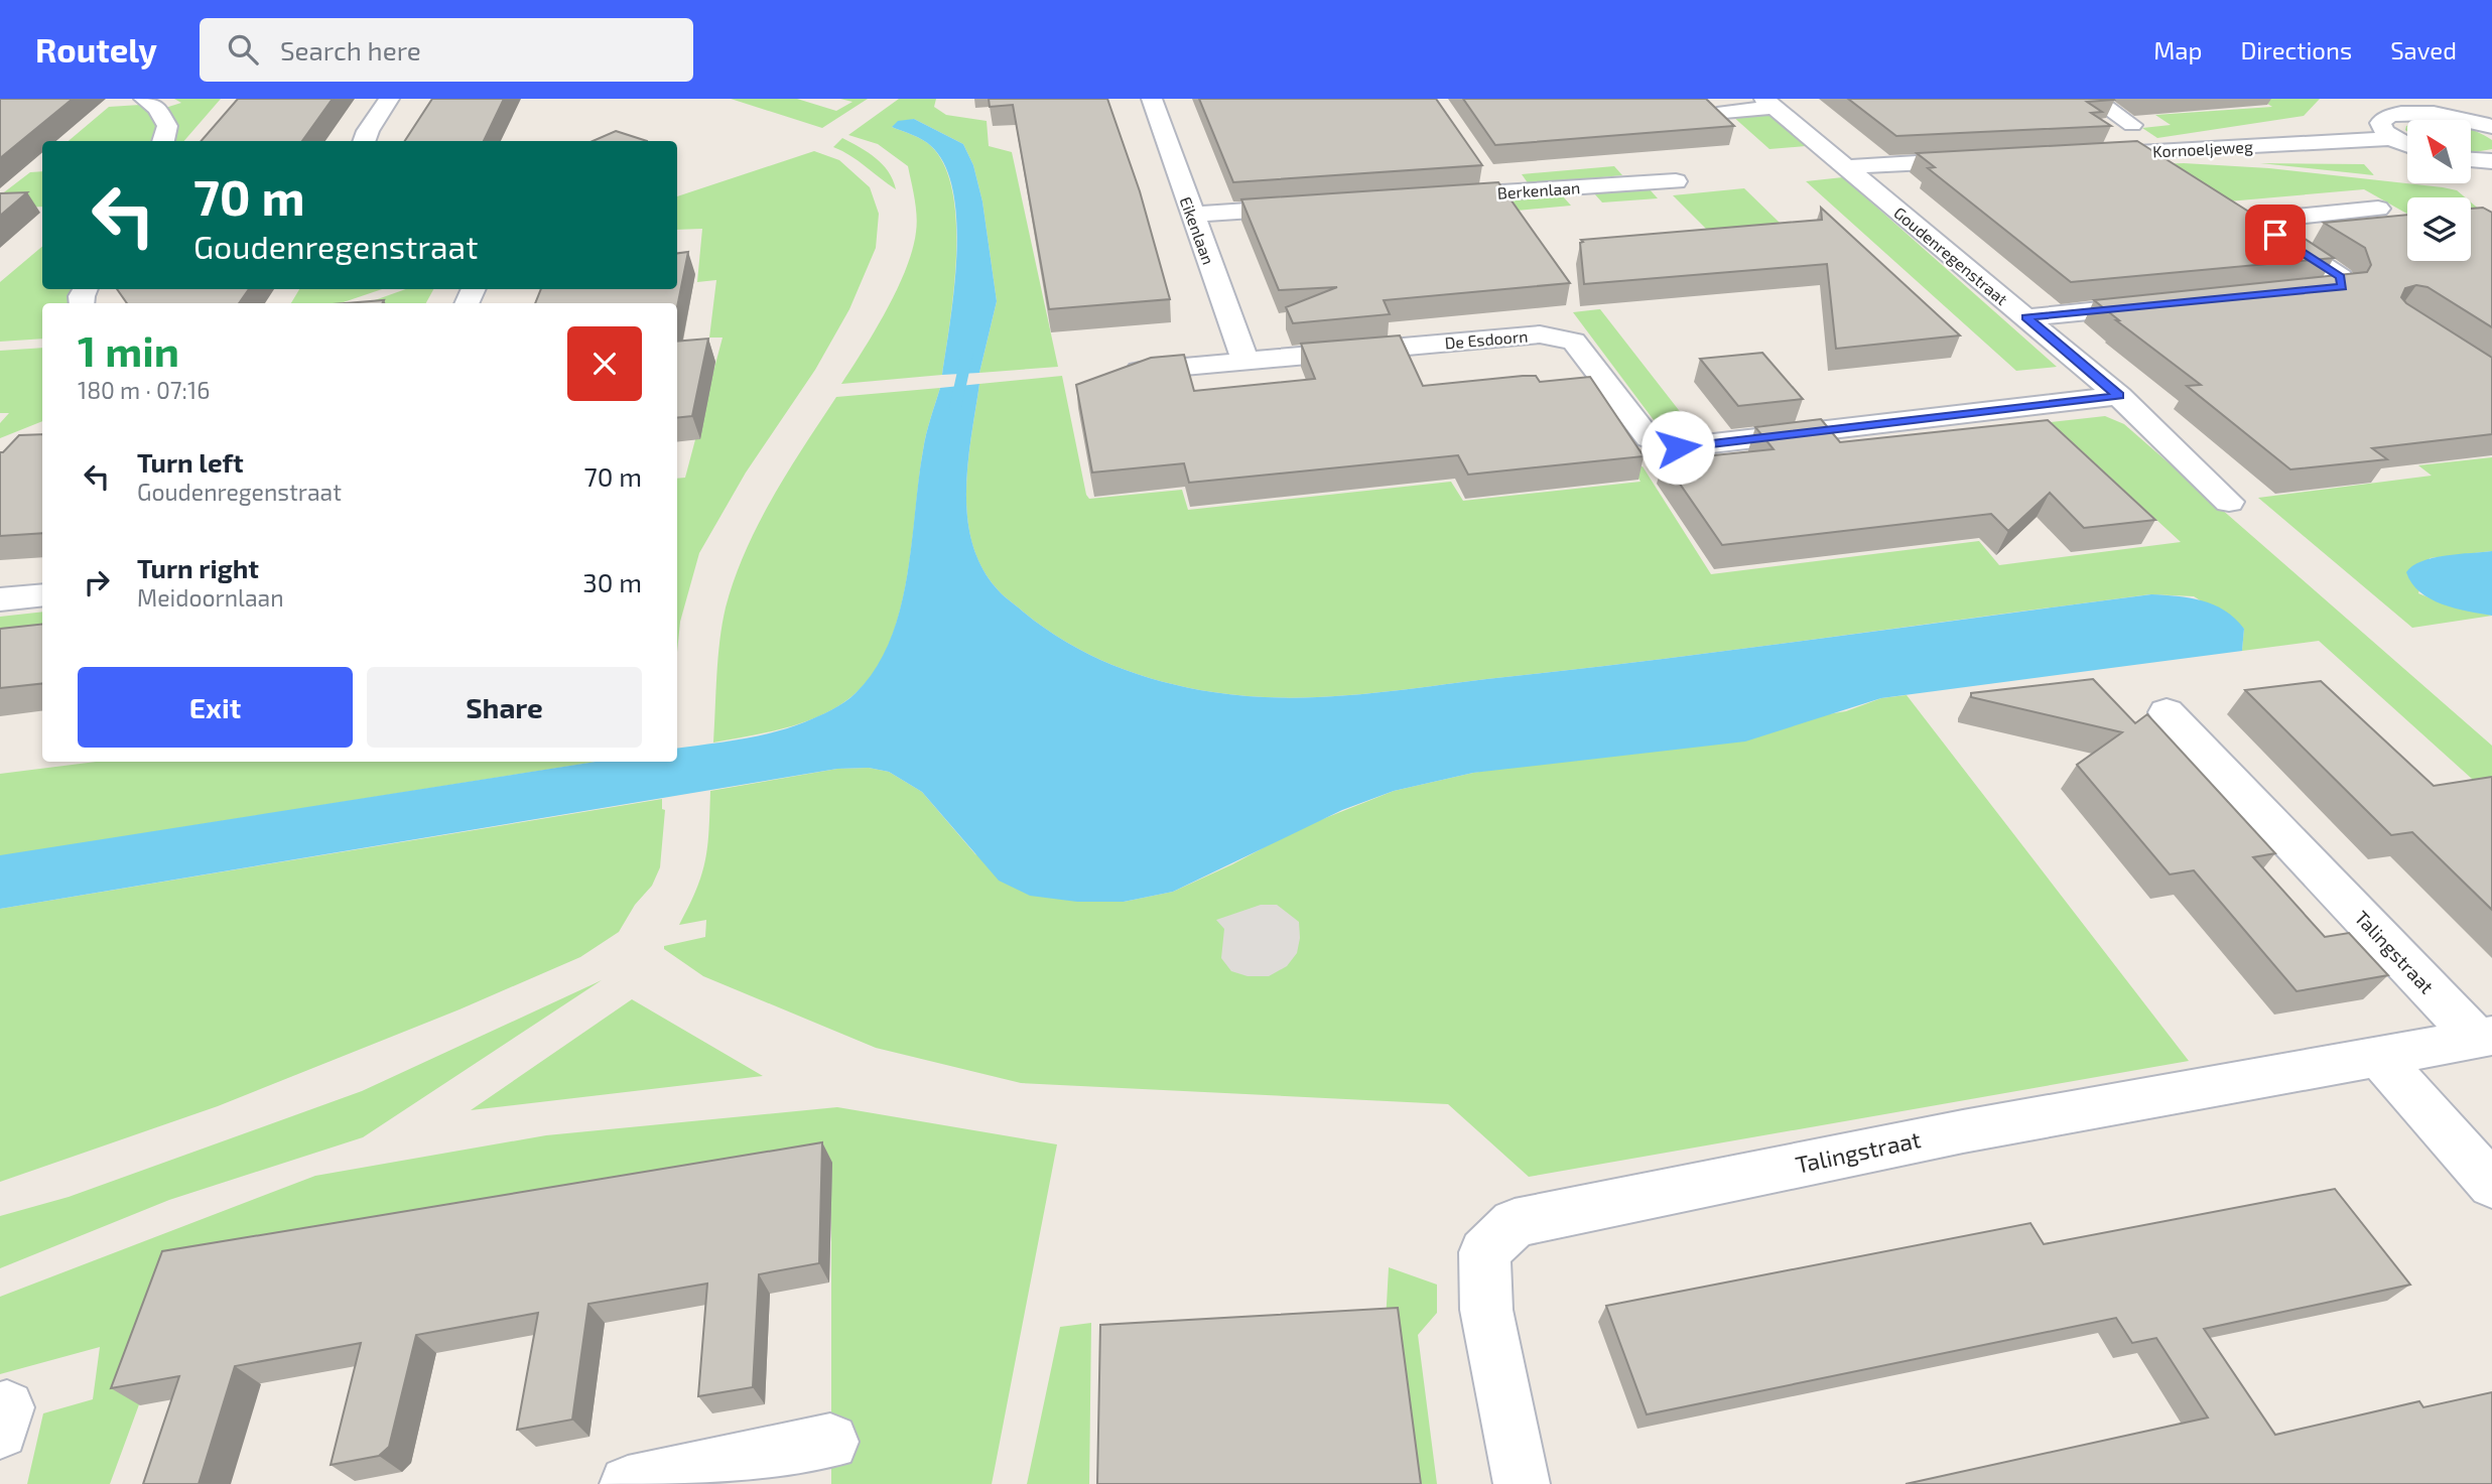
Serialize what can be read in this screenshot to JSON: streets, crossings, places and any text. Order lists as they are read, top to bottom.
{
  "streets": {
    "street": [
      "Kornoeljeweg",
      "Berkenlaan",
      "Eikenlaan",
      "Goudenregenstraat",
      "De Esdoorn",
      "Talingstraat"
    ]
  },
  "crossings": [
    ["Eikenlaan", "De Esdoorn"],
    ["Goudenregenstraat", "De Esdoorn"]
  ],
  "north": "top left",
  "page": {
    "header": "Routely",
    "search": "Search here",
    "nav": ["Map", "Directions", "Saved"],
    "turn": ["70 m", "Goudenregenstraat"],
    "heading": ["1 min", "180 m · 07:16"],
    "list": [
      {
        "name": "Turn left",
        "note": "Goudenregenstraat",
        "value": "70 m"
      },
      {
        "name": "Turn right",
        "note": "Meidoornlaan",
        "value": "30 m"
      }
    ],
    "buttons": ["Exit", "Share"]
  }
}
